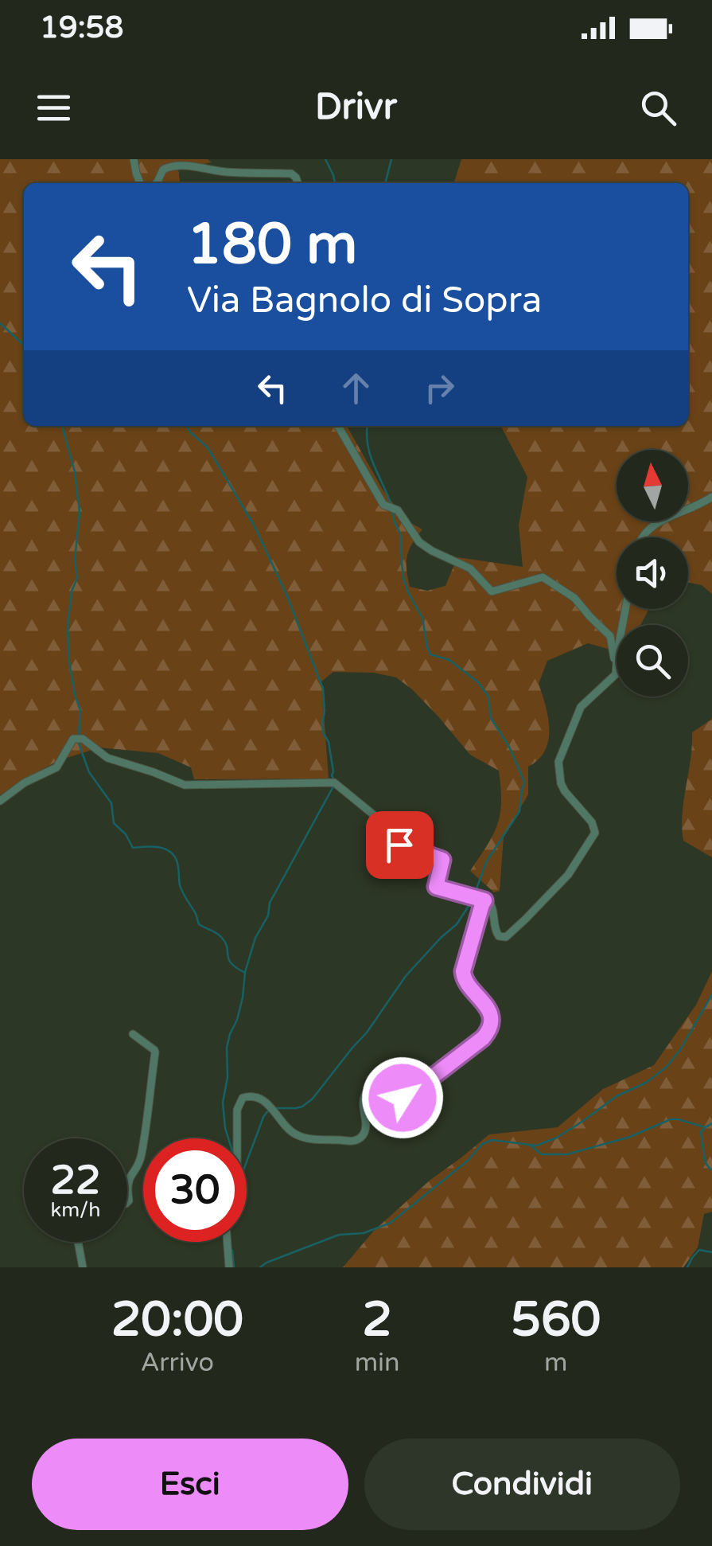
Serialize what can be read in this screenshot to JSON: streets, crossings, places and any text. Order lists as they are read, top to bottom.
{
  "north": "top",
  "page": {
    "status": "19:58",
    "header": "Drivr",
    "turn": ["180 m", "Via Bagnolo di Sopra"],
    "speed": "22 km/h",
    "limit": "30",
    "eta": [
      "20:00",
      "Arrivo",
      "2",
      "min",
      "560",
      "m"
    ],
    "buttons": ["Esci", "Condividi"]
  }
}
